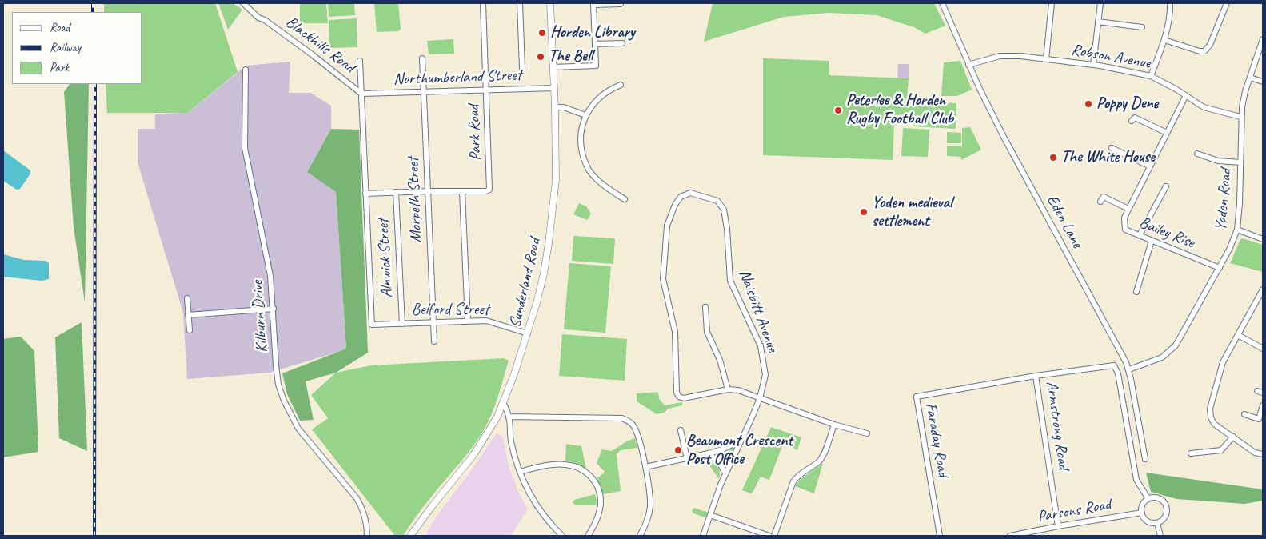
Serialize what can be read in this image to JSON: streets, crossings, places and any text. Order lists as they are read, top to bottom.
{
  "streets": {
    "main road": ["Sunderland Road"],
    "street": [
      "Blackhills Road",
      "Robson Avenue",
      "Northumberland Street",
      "Park Road",
      "Morpeth Street",
      "Yoden Road",
      "Eden Lane",
      "Bailey Rise",
      "Alnwick Street",
      "Belford Street",
      "Naisbitt Avenue",
      "Kilburn Drive",
      "Armstrong Road",
      "Faraday Road",
      "Parsons Road"
    ]
  },
  "crossings": [
    ["Blackhills Road", "Northumberland Street"],
    ["Robson Avenue", "Yoden Road"],
    ["Robson Avenue", "Eden Lane"],
    ["Robson Avenue", "Bailey Rise"],
    ["Northumberland Street", "Park Road"],
    ["Northumberland Street", "Morpeth Street"],
    ["Northumberland Street", "Sunderland Road"],
    ["Morpeth Street", "Belford Street"],
    ["Yoden Road", "Eden Lane"],
    ["Yoden Road", "Bailey Rise"],
    ["Alnwick Street", "Belford Street"],
    ["Sunderland Road", "Belford Street"],
    ["Armstrong Road", "Faraday Road"],
    ["Armstrong Road", "Parsons Road"]
  ],
  "places": [
    "Horden Library",
    "The Bell",
    "Poppy Dene",
    "Peterlee & Horden Rugby Football Club",
    "The White House",
    "Yoden medieval settlement",
    "Beaumont Crescent Post Office"
  ],
  "legend": ["Road", "Railway", "Park"]
}
